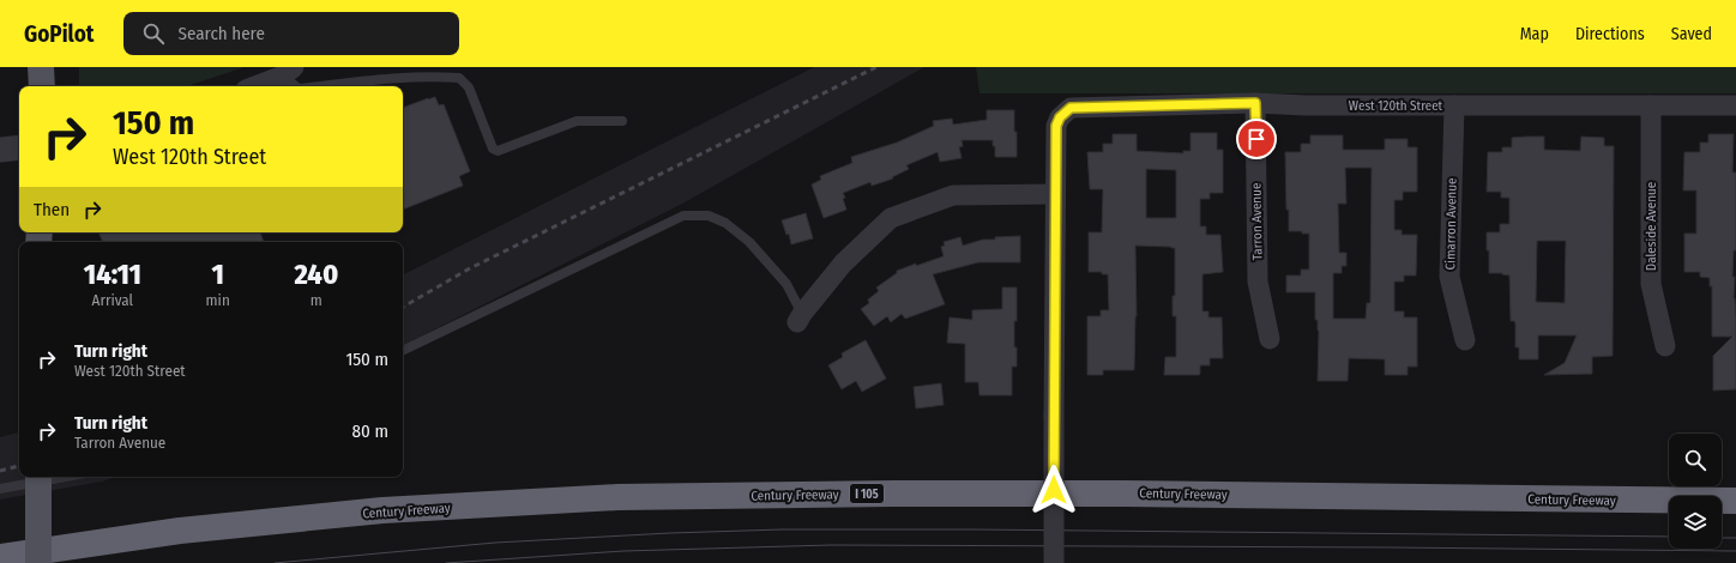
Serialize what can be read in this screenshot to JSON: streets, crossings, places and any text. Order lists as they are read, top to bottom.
{
  "streets": {
    "highway": ["I 105", "Century Freeway"],
    "street": [
      "West 120th Street",
      "Tarron Avenue",
      "Cimarron Avenue",
      "Daleside Avenue"
    ]
  },
  "crossings": [
    ["West 120th Street", "Tarron Avenue"],
    ["West 120th Street", "Cimarron Avenue"],
    ["West 120th Street", "Daleside Avenue"]
  ],
  "page": {
    "header": "GoPilot",
    "search": "Search here",
    "nav": ["Map", "Directions", "Saved"],
    "turn": ["150 m", "West 120th Street"],
    "then": "Then",
    "eta": [
      "14:11",
      "Arrival",
      "1",
      "min",
      "240",
      "m"
    ],
    "list": [
      {
        "name": "Turn right",
        "note": "West 120th Street",
        "value": "150 m"
      },
      {
        "name": "Turn right",
        "note": "Tarron Avenue",
        "value": "80 m"
      }
    ]
  }
}
